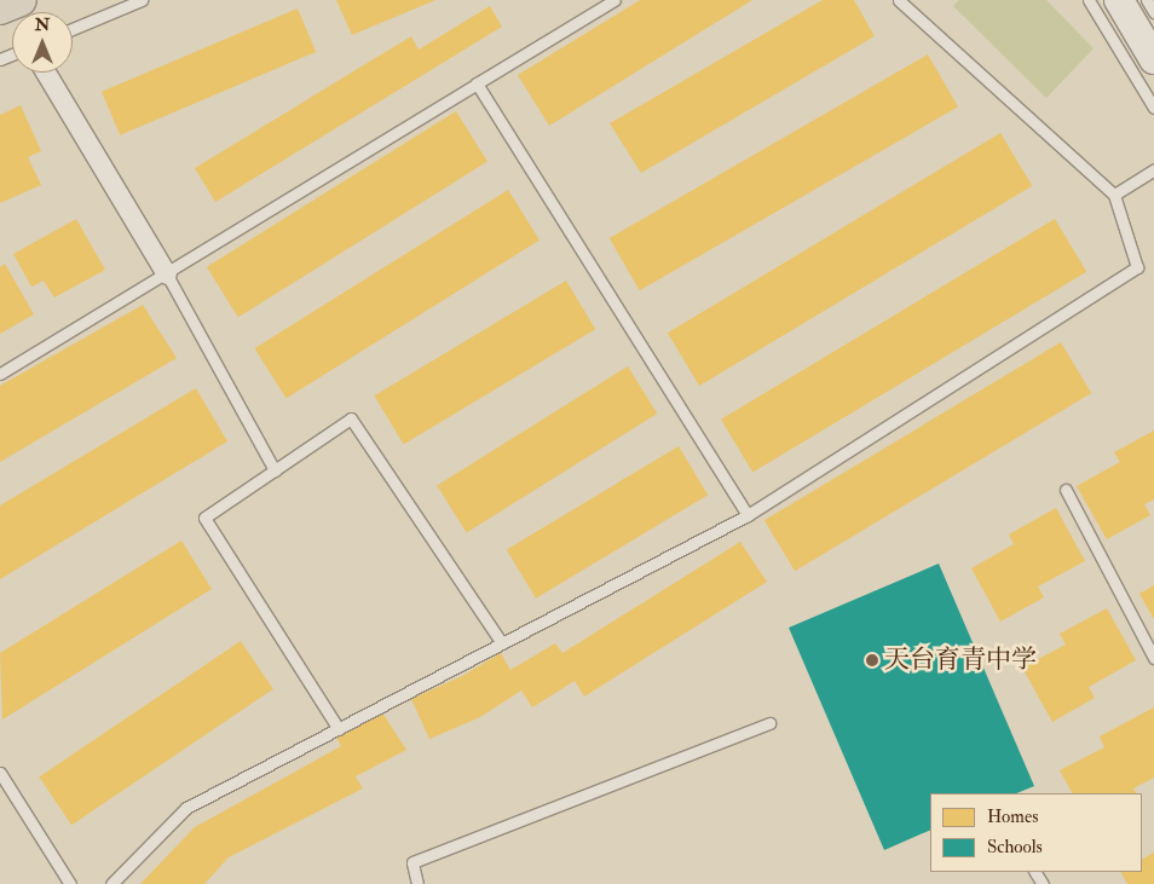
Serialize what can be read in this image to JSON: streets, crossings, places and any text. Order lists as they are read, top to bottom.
{
  "places": ["天台育青中学"],
  "legend": ["Homes", "Schools"],
  "north": "top"
}
